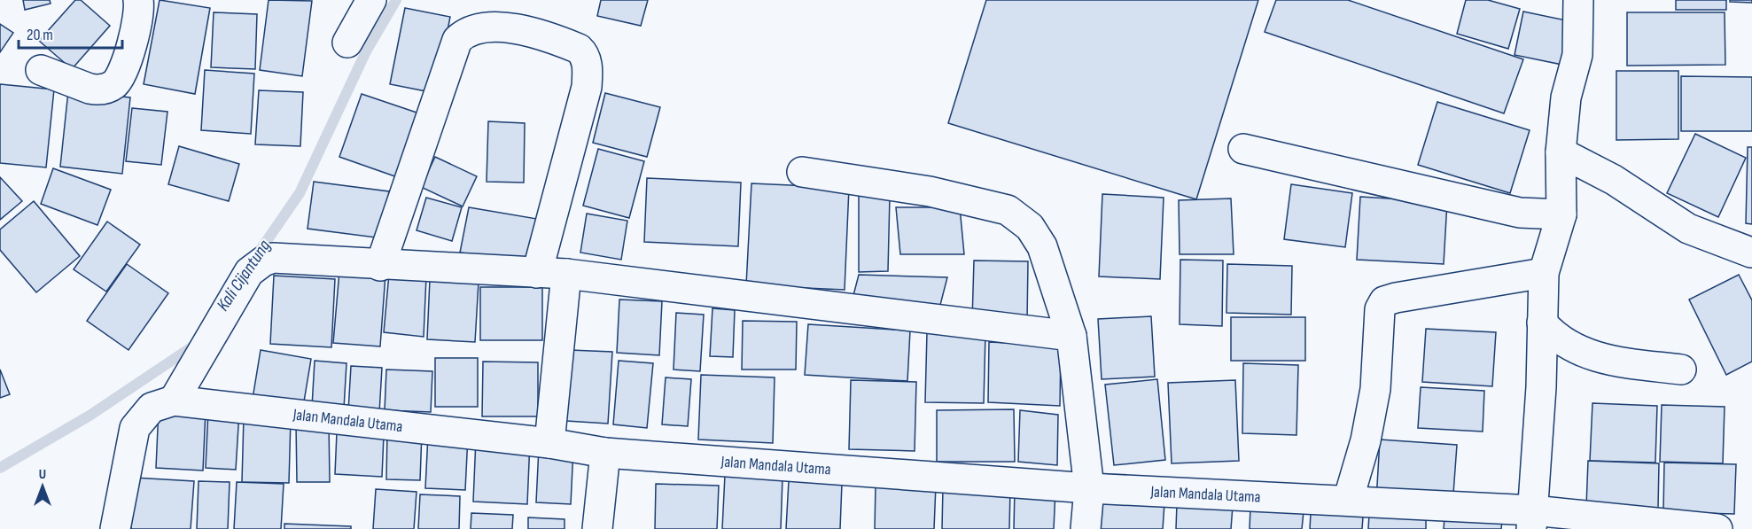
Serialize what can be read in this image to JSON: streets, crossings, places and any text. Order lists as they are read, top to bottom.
{
  "streets": {
    "street": ["Jalan Mandala Utama"]
  },
  "water": ["Kali Cijantung"],
  "scale_bar": "20 m",
  "north": "top"
}
